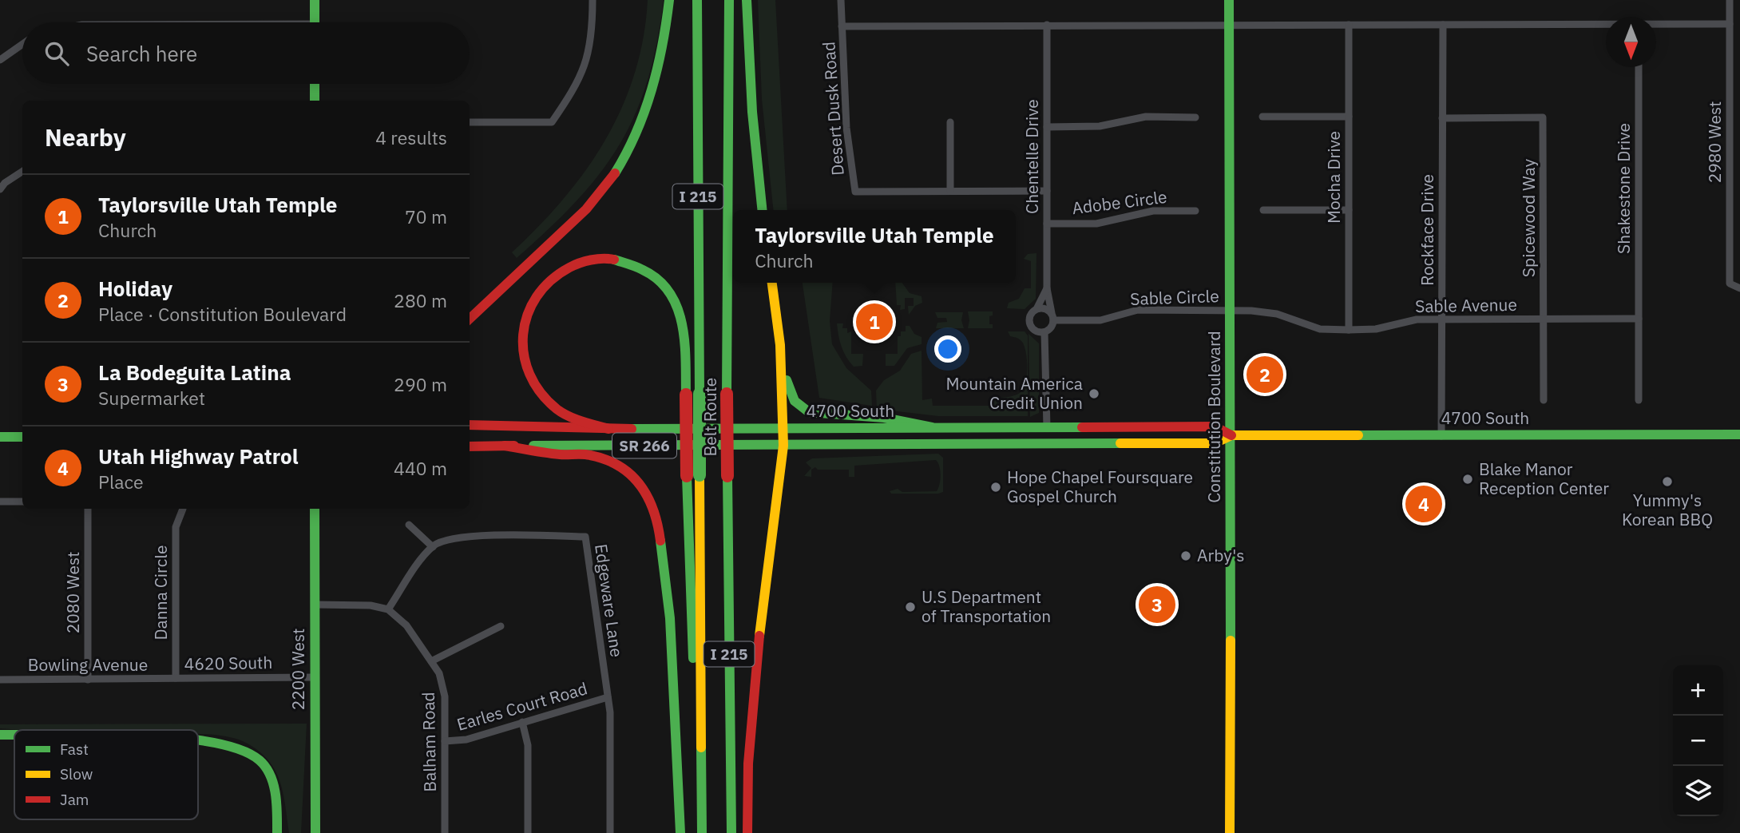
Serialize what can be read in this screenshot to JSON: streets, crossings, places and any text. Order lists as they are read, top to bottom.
{
  "streets": {
    "main road": [
      "I 215",
      "4700 South",
      "Belt Route",
      "Constitution Boulevard",
      "SR 266",
      "2200 West"
    ],
    "street": [
      "Desert Dusk Road",
      "2980 West",
      "Chentelle Drive",
      "Mocha Drive",
      "Shakestone Drive",
      "Adobe Circle",
      "Spicewood Way",
      "Rockface Drive",
      "Sable Circle",
      "Sable Avenue",
      "2080 West",
      "Danna Circle",
      "Edgeware Lane",
      "4620 South",
      "Bowling Avenue",
      "Earles Court Road",
      "Balham Road"
    ]
  },
  "crossings": [
    ["Desert Dusk Road", "Chentelle Drive"],
    ["Chentelle Drive", "Adobe Circle"],
    ["Chentelle Drive", "Sable Circle"],
    ["Mocha Drive", "Sable Avenue"],
    ["Shakestone Drive", "Sable Avenue"],
    ["Spicewood Way", "Rockface Drive"],
    ["Spicewood Way", "Sable Avenue"],
    ["Rockface Drive", "Sable Avenue"],
    ["Rockface Drive", "4700 South"],
    ["Sable Circle", "Sable Avenue"],
    ["Sable Circle", "Constitution Boulevard"],
    ["Sable Avenue", "Constitution Boulevard"],
    ["4700 South", "Constitution Boulevard"],
    ["2080 West", "Bowling Avenue"],
    ["Danna Circle", "4620 South"],
    ["Danna Circle", "Bowling Avenue"],
    ["Edgeware Lane", "Earles Court Road"],
    ["4620 South", "Bowling Avenue"],
    ["4620 South", "2200 West"],
    ["Earles Court Road", "Balham Road"]
  ],
  "places": [
    "Mountain America Credit Union",
    "Blake Manor Reception Center",
    "Yummy's Korean BBQ",
    "Hope Chapel Foursquare Gospel Church",
    "Arby's",
    "U.S Department of Transportation"
  ],
  "legend": ["Fast", "Slow", "Jam"],
  "north": "bottom",
  "page": {
    "search": "Search here",
    "heading": ["Nearby", "4 results"],
    "list": [
      {
        "mark": "1",
        "name": "Taylorsville Utah Temple",
        "note": "Church",
        "value": "70 m"
      },
      {
        "mark": "2",
        "name": "Holiday",
        "note": "Place · Constitution Boulevard",
        "value": "280 m"
      },
      {
        "mark": "3",
        "name": "La Bodeguita Latina",
        "note": "Supermarket",
        "value": "290 m"
      },
      {
        "mark": "4",
        "name": "Utah Highway Patrol",
        "note": "Place",
        "value": "440 m"
      }
    ],
    "popup": ["Taylorsville Utah Temple", "Church"],
    "pins": [
      "1",
      "2",
      "4",
      "3"
    ],
    "map_buttons": ["+", "−"]
  }
}
